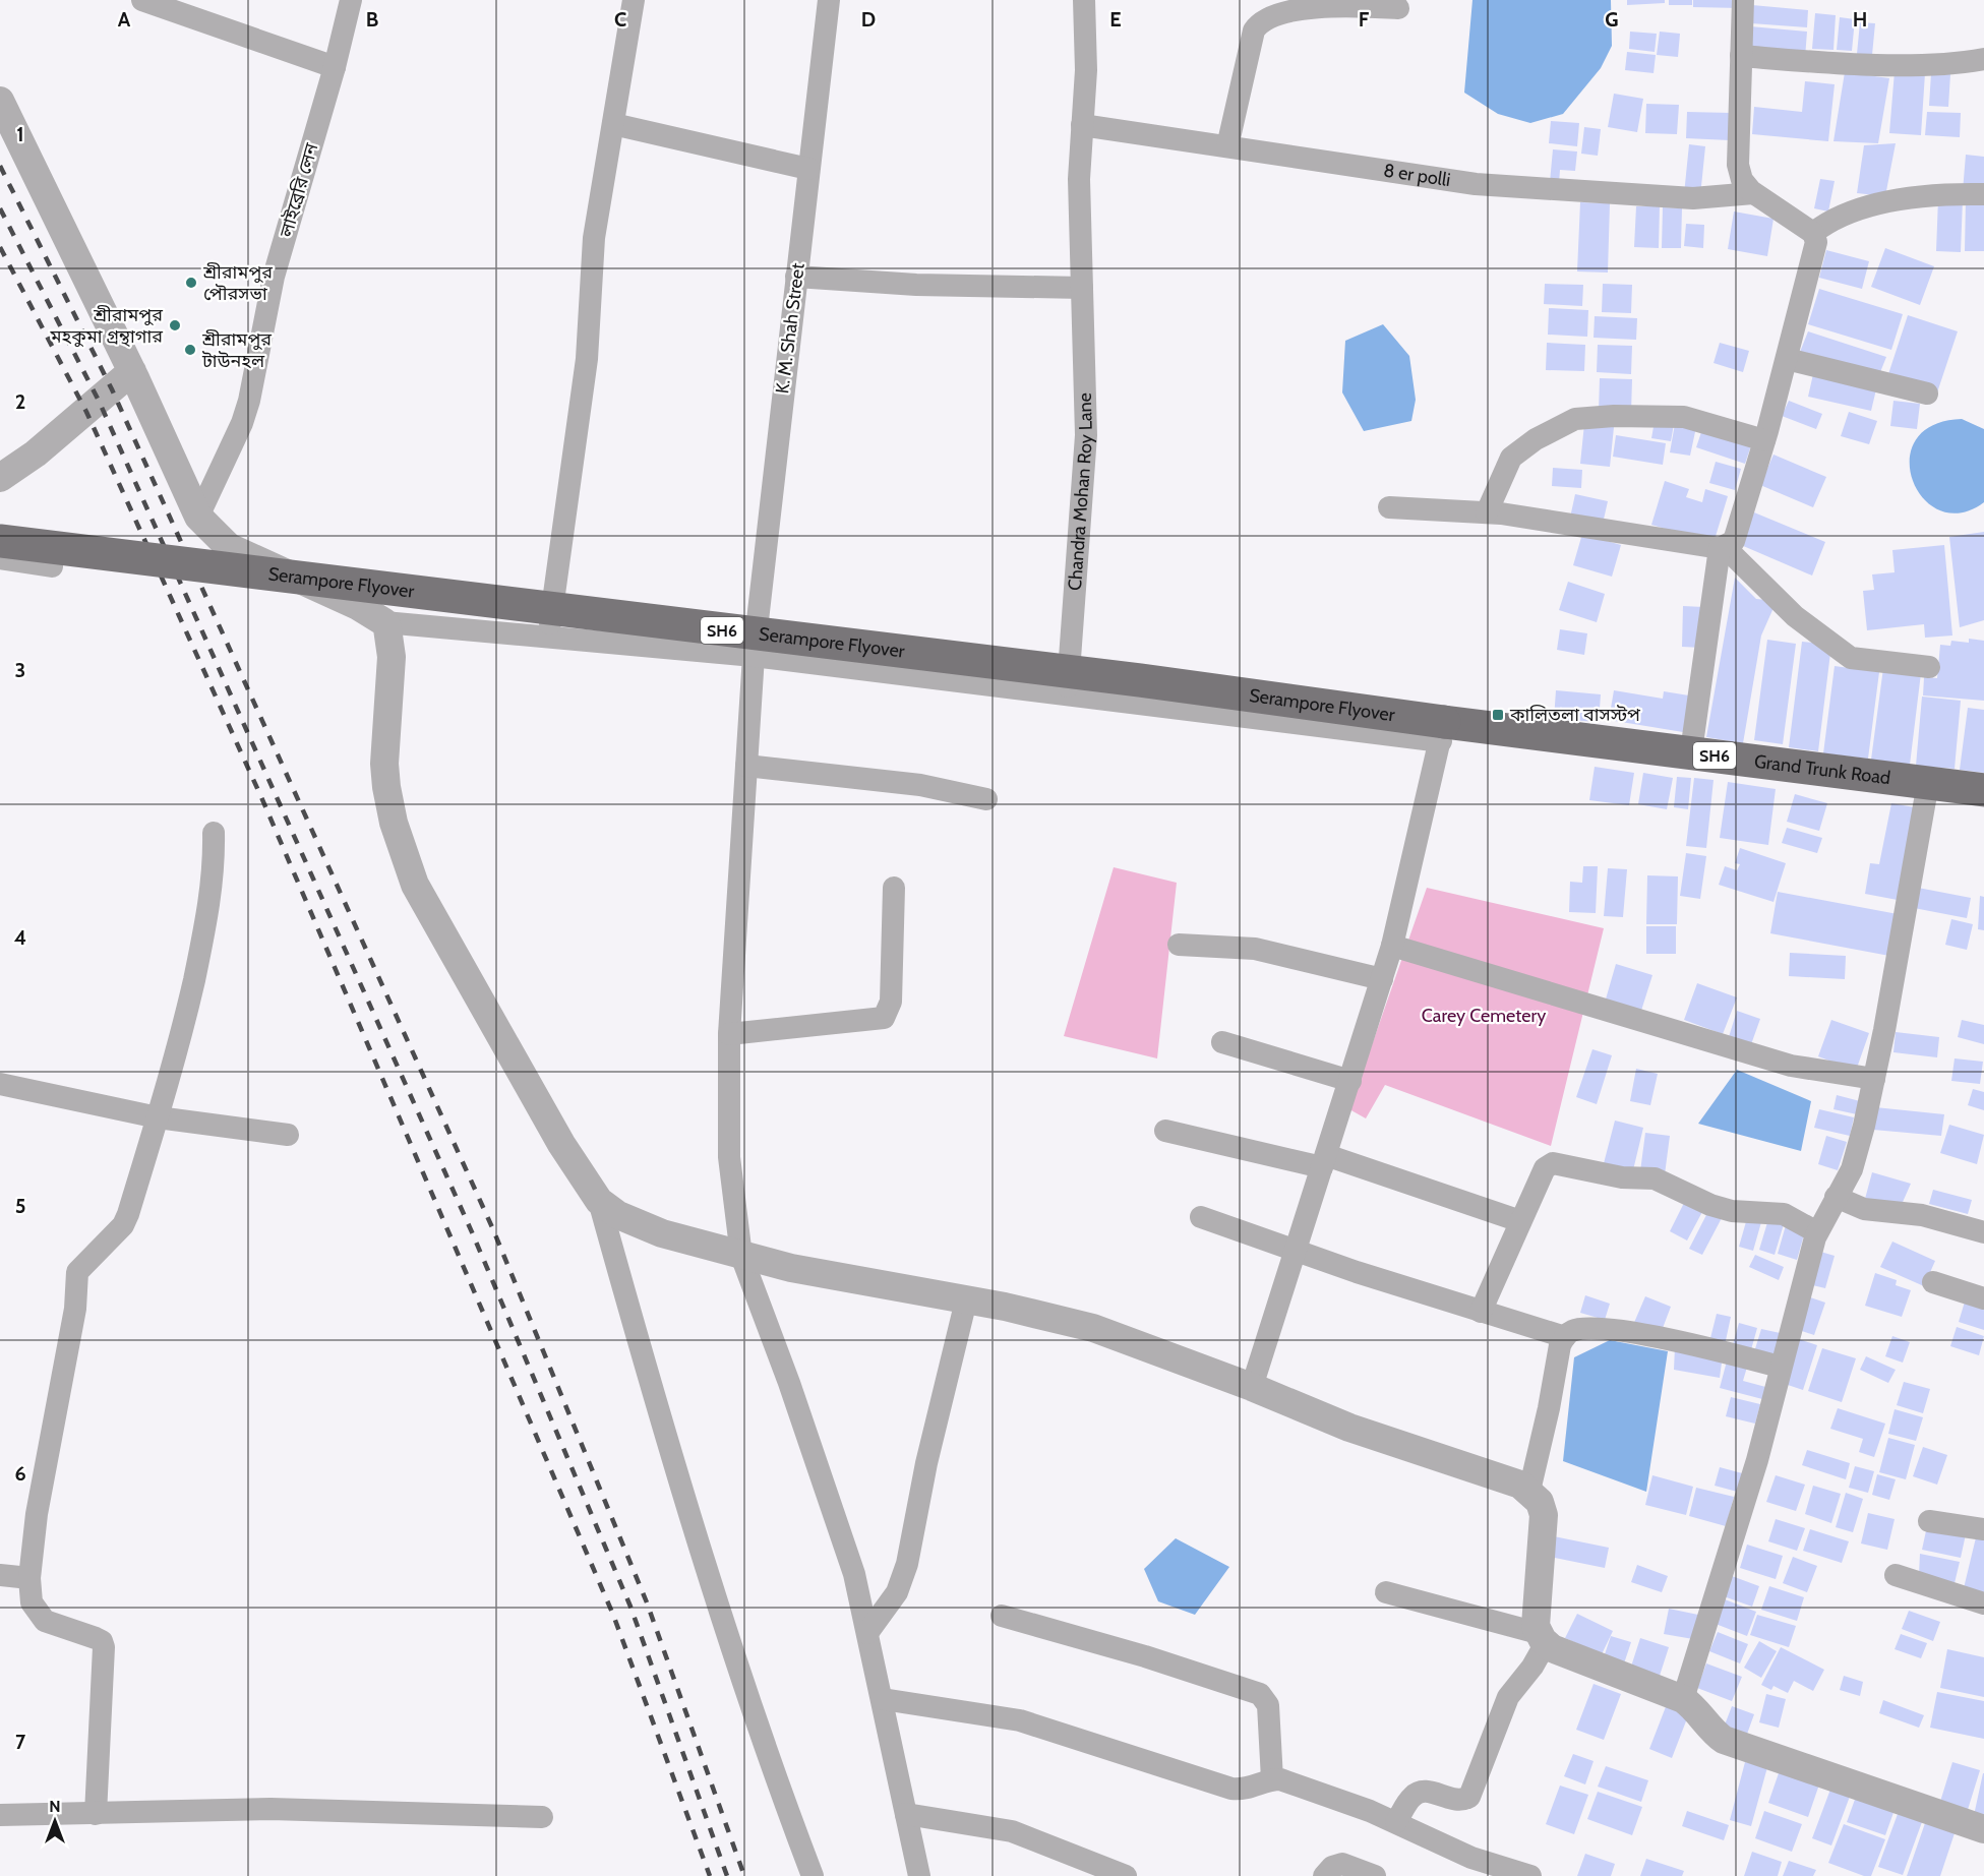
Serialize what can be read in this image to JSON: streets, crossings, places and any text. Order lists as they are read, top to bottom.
{
  "streets": {
    "main road": ["Serampore Flyover", "SH6", "Grand Trunk Road"],
    "street": [
      "8 er polli",
      "লাইব্রেরি লেন",
      "K. M. Shah Street",
      "Chandra Mohan Roy Lane"
    ]
  },
  "crossings": [
    ["8 er polli", "Chandra Mohan Roy Lane"],
    ["Serampore Flyover", "Grand Trunk Road"]
  ],
  "parks": ["Carey Cemetery"],
  "places": {
    "other": ["শ্রীরামপুর পৌরসভা", "শ্রীরামপুর মহকুমা গ্ৰন্থাগার", "শ্রীরামপুর টাউনহল"],
    "transit": ["কালিতলা বাসস্টপ"]
  },
  "north": "top",
  "grid": {
    "columns": [
      "A",
      "B",
      "C",
      "D",
      "E",
      "F",
      "G",
      "H"
    ],
    "rows": [
      "1",
      "2",
      "3",
      "4",
      "5",
      "6",
      "7"
    ]
  }
}
